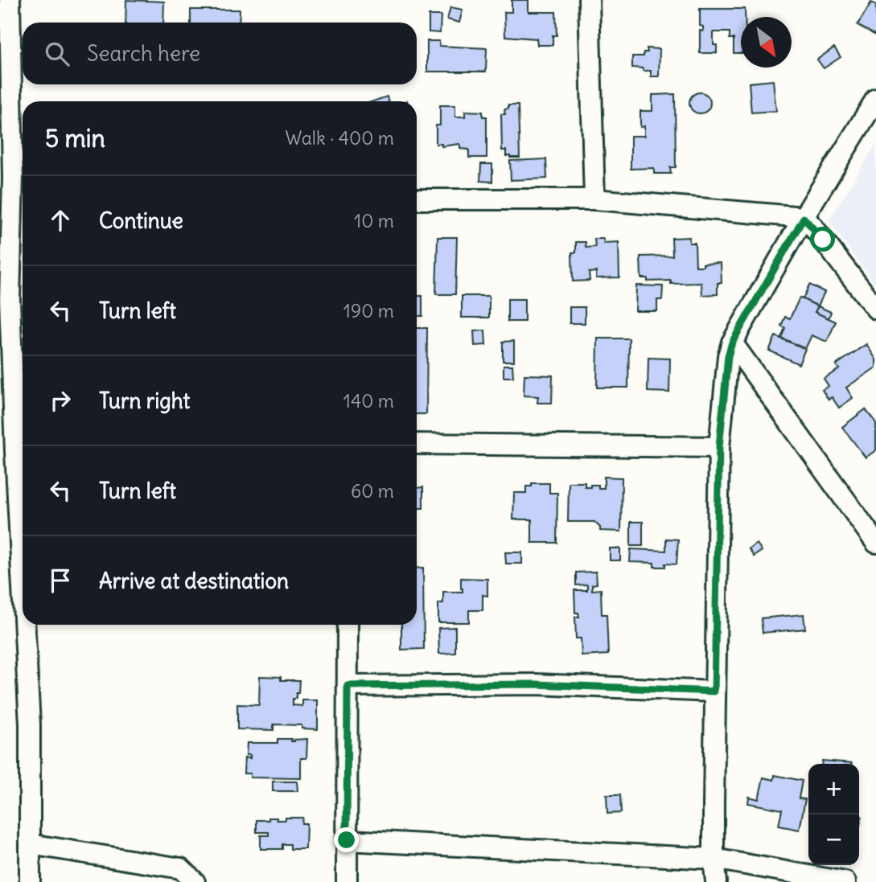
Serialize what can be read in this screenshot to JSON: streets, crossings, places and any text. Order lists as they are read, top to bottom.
{
  "north": "bottom right",
  "page": {
    "search": "Search here",
    "heading": ["5 min", "Walk · 400 m"],
    "list": [
      ["Continue", "10 m"],
      ["Turn left", "190 m"],
      ["Turn right", "140 m"],
      ["Turn left", "60 m"],
      "Arrive at destination"
    ],
    "map_buttons": ["+", "−"]
  }
}
